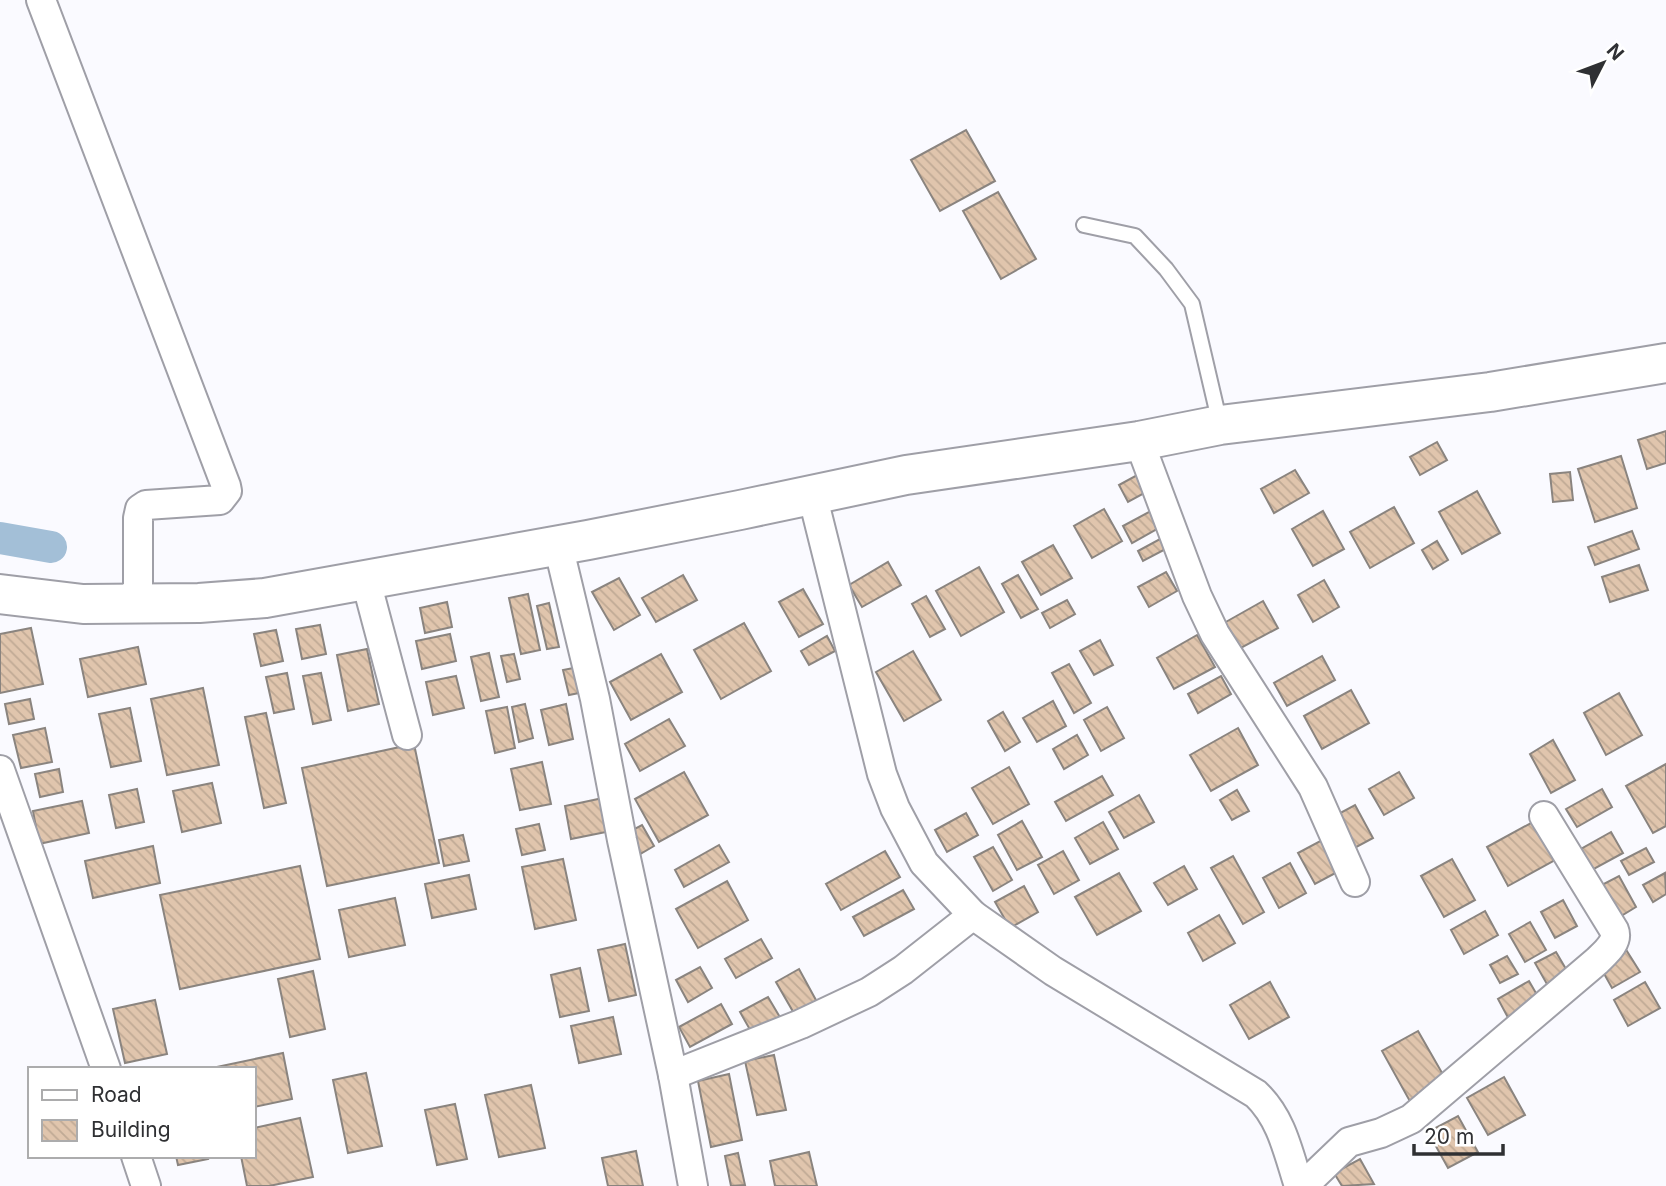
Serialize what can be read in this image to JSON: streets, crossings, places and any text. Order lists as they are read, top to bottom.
{
  "legend": ["Road", "Building"],
  "scale_bar": "20 m",
  "north": "top right"
}
